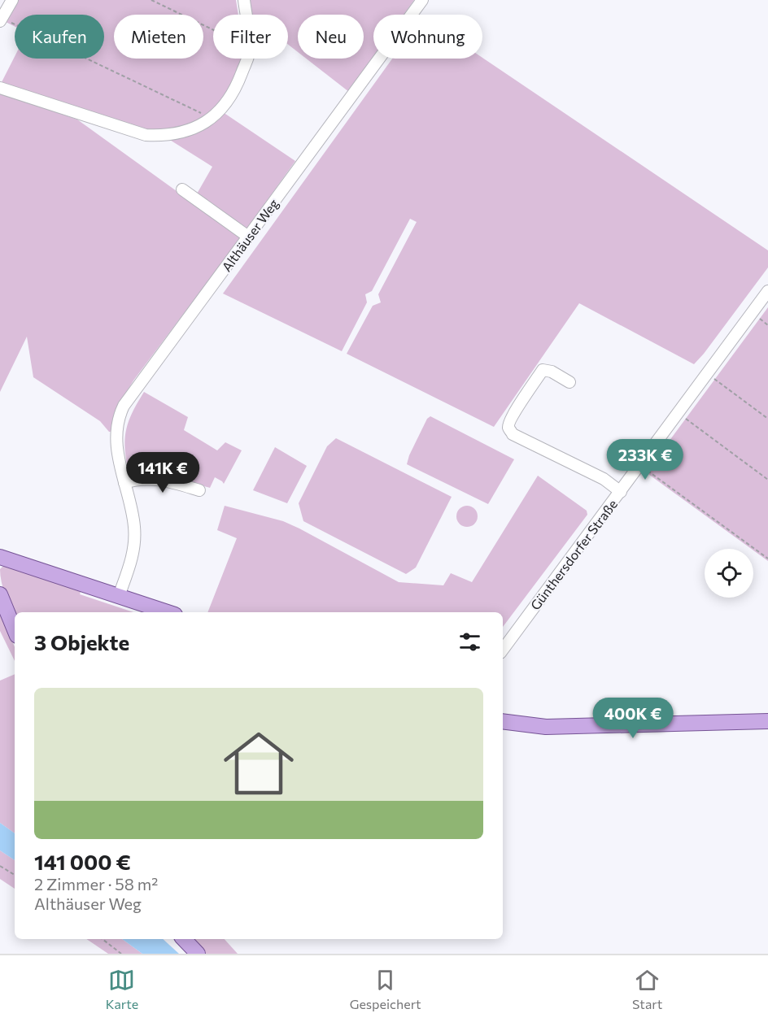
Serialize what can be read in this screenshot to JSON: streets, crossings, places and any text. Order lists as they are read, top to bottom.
{
  "streets": {
    "street": ["Althäuser Weg", "Günthersdorfer Straße"]
  },
  "page": {
    "chip": [
      "Kaufen",
      "Mieten",
      "Filter",
      "Neu",
      "Wohnung"
    ],
    "price": ["233K €", "141K €", "400K €"],
    "heading": "3 Objekte",
    "list": [
      {
        "name": "141 000 €",
        "note": "2 Zimmer · 58 m² · Althäuser Weg"
      }
    ],
    "tabs": ["Karte", "Gespeichert", "Start"]
  }
}
